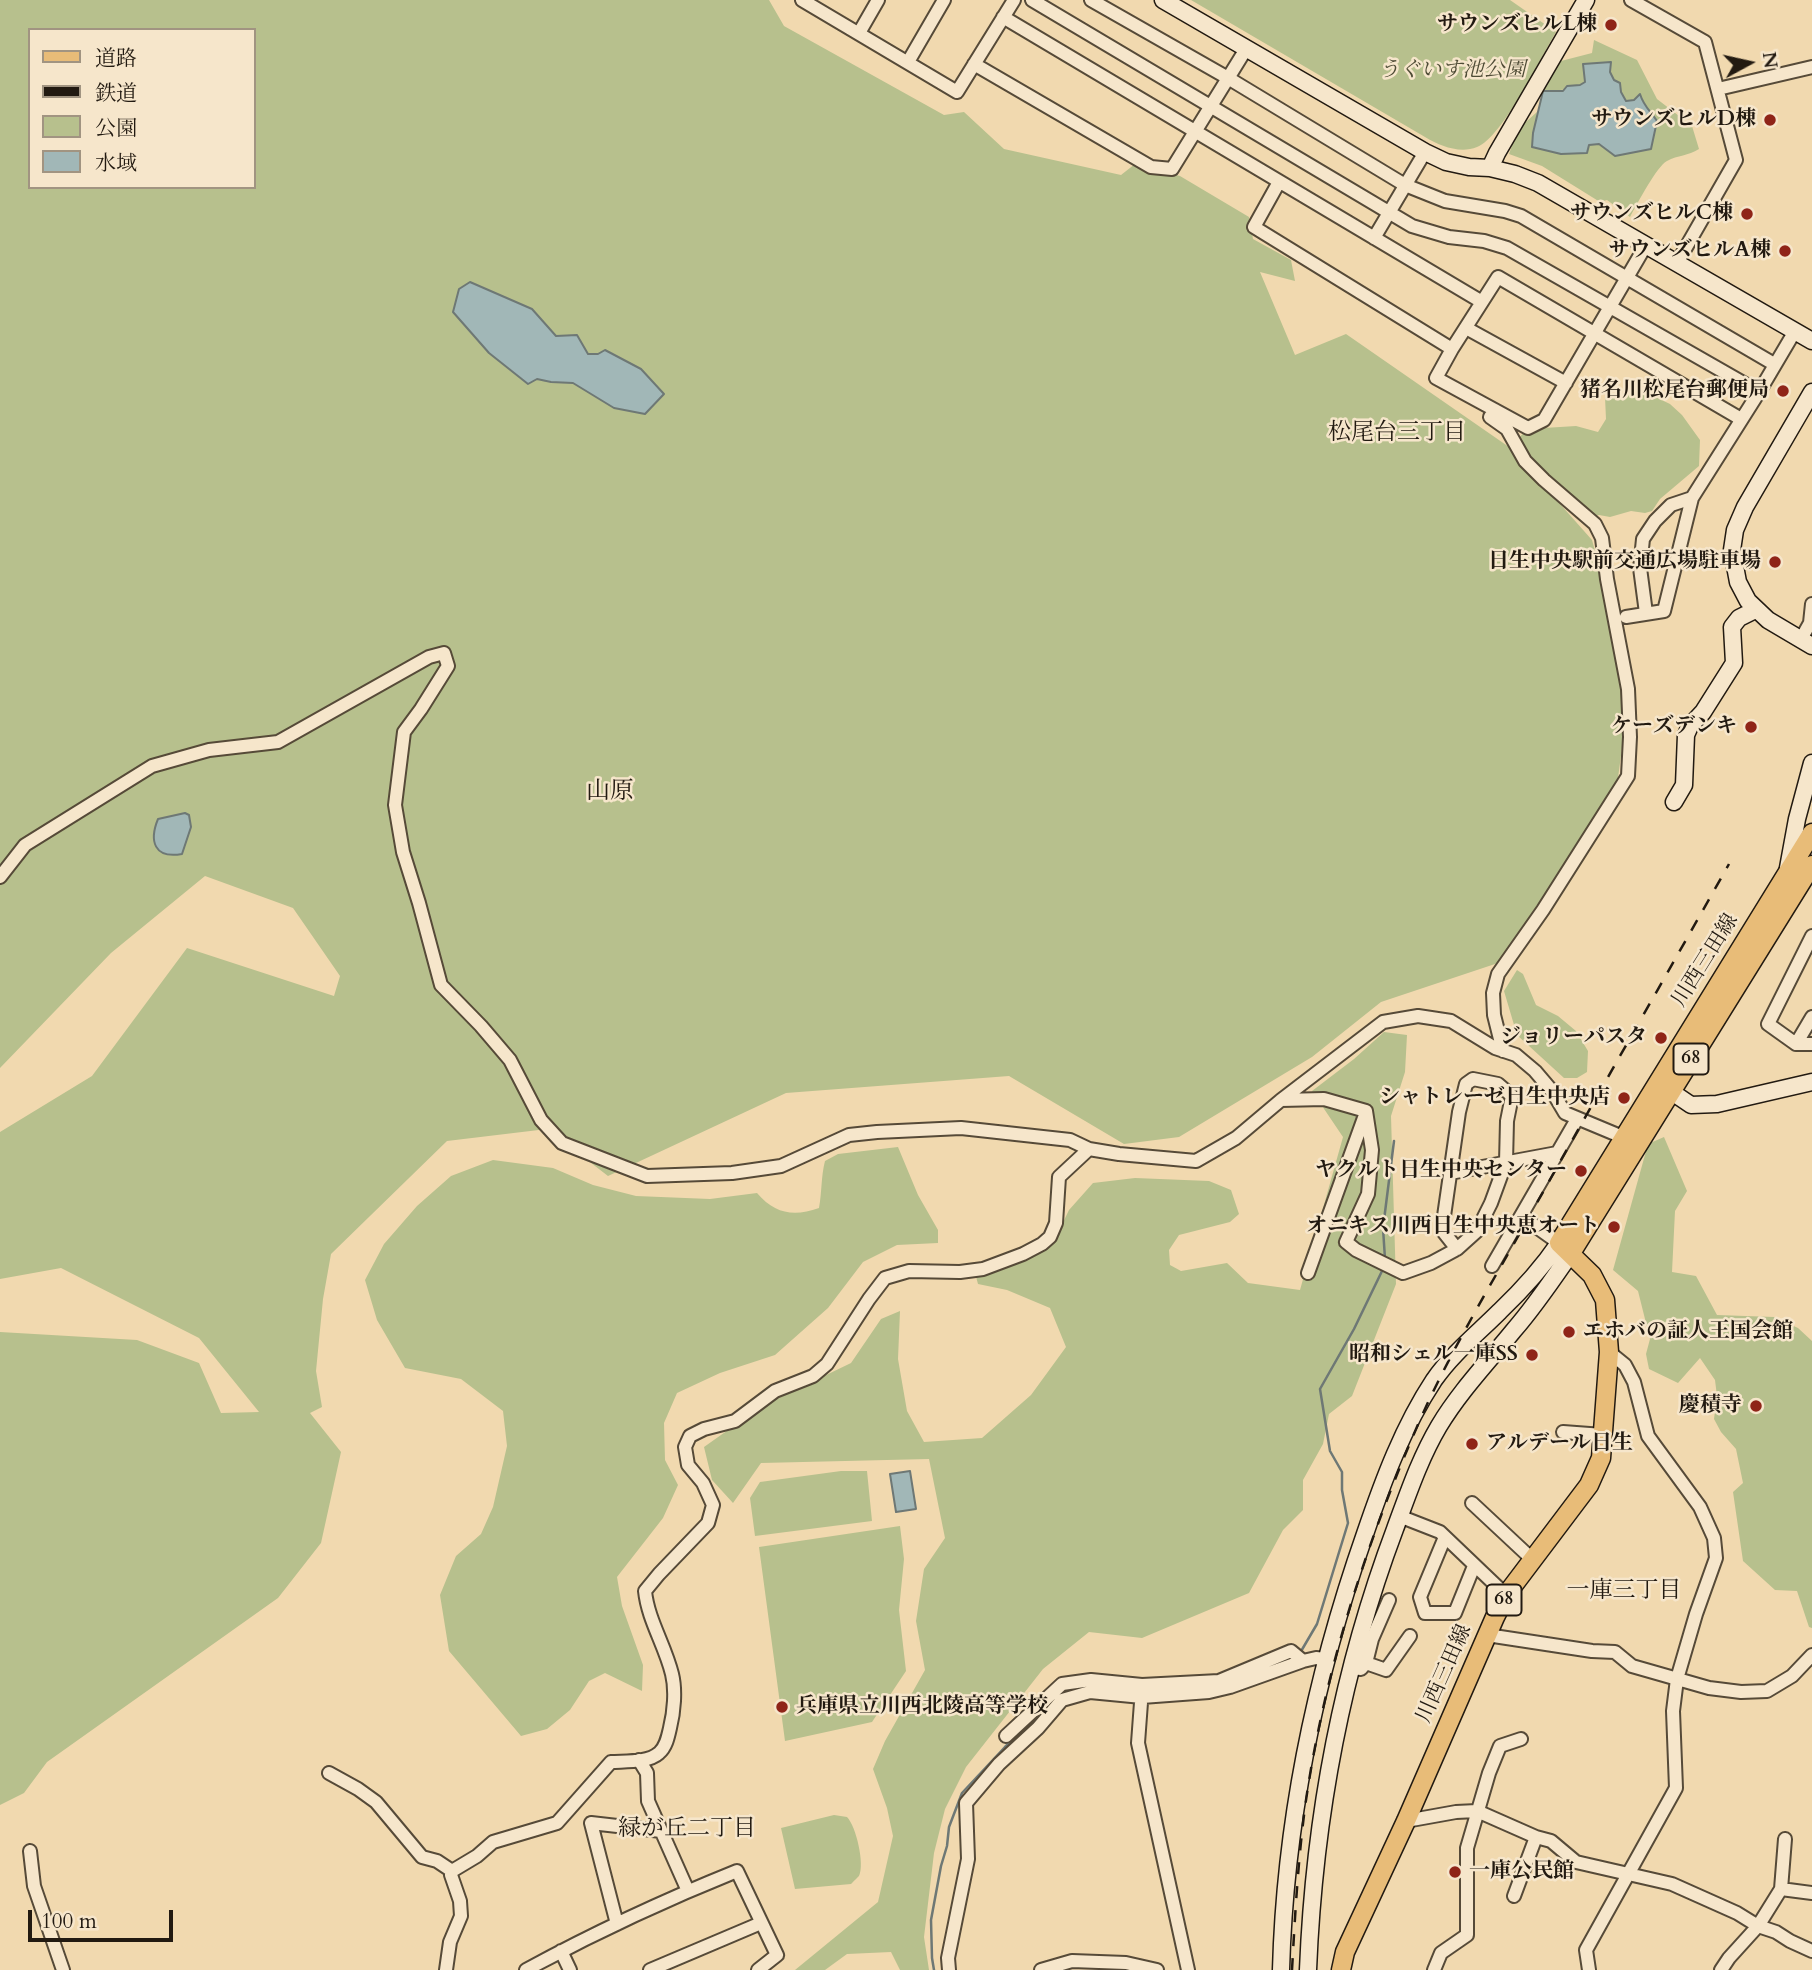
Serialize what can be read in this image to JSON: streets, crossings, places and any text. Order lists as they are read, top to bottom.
{
  "streets": {
    "main road": ["川西三田線", "68"]
  },
  "districts": [
    "松尾台三丁目",
    "山原",
    "一庫三丁目",
    "緑が丘二丁目"
  ],
  "parks": ["うぐいす池公園"],
  "places": [
    "サウンズヒルL棟",
    "サウンズヒルD棟",
    "サウンズヒルC棟",
    "サウンズヒルA棟",
    "猪名川松尾台郵便局",
    "日生中央駅前交通広場駐車場",
    "ケーズデンキ",
    "ジョリーパスタ",
    "シャトレーゼ日生中央店",
    "ヤクルト日生中央センター",
    "オニキス川西日生中央恵オート",
    "エホバの証人王国会館",
    "昭和シェル一庫SS",
    "慶積寺",
    "アルデール日生",
    "兵庫県立川西北陵高等学校",
    "一庫公民館"
  ],
  "legend": [
    "道路",
    "鉄道",
    "公園",
    "水域"
  ],
  "scale_bar": "100 m",
  "north": "right"
}
